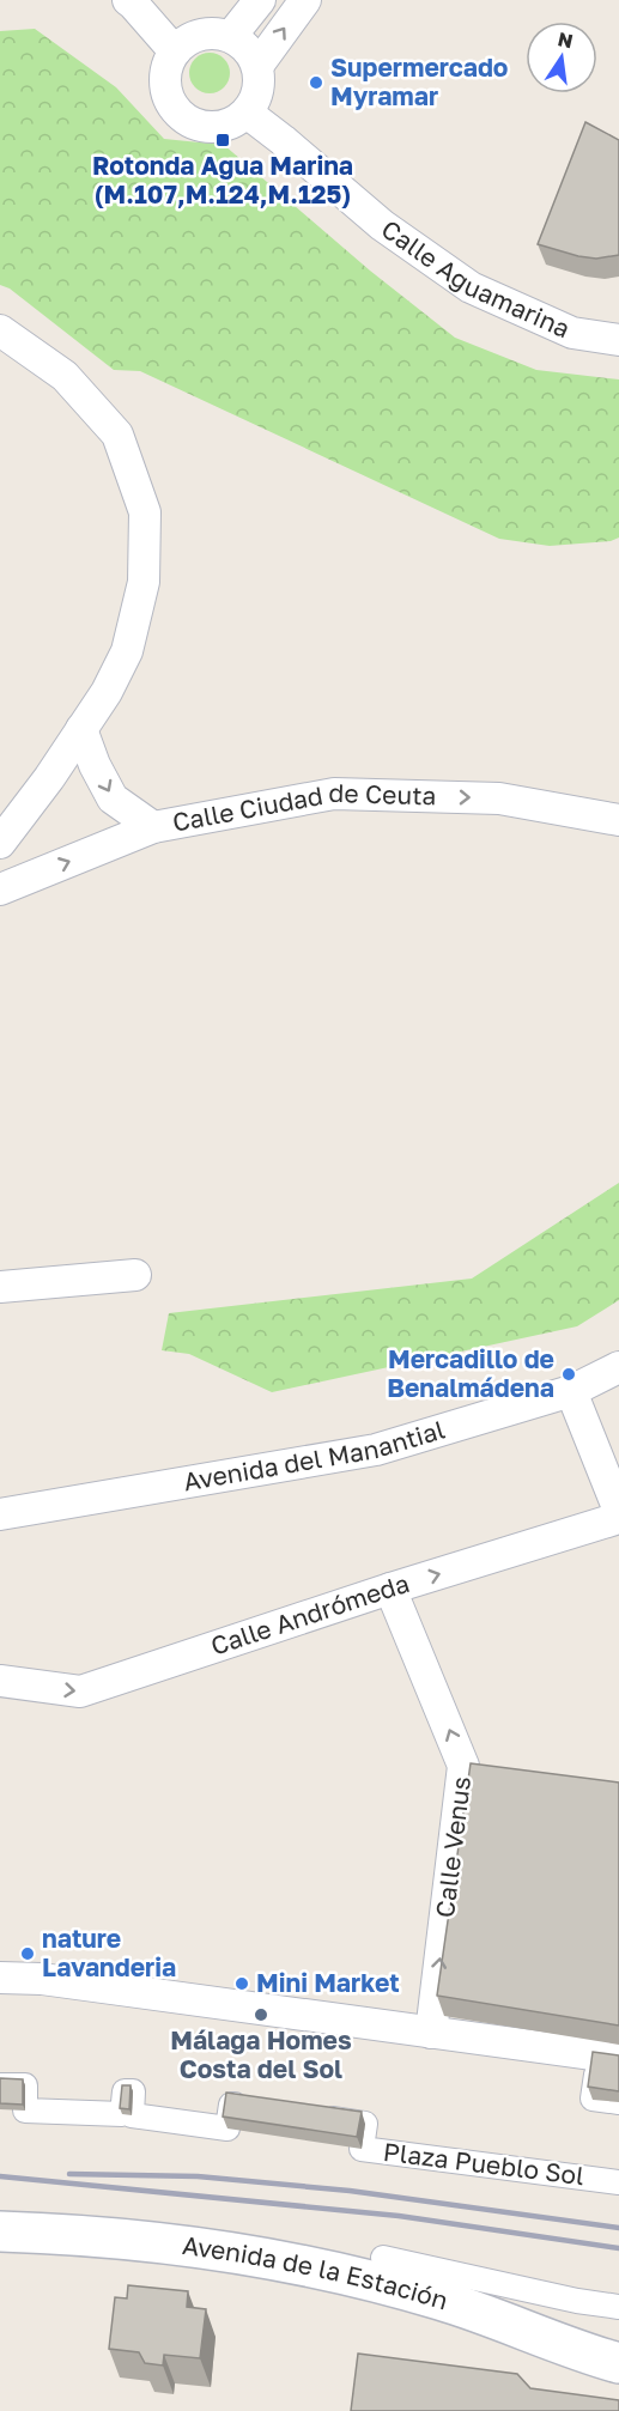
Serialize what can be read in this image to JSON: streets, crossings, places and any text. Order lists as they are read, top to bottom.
{
  "streets": {
    "main road": ["Avenida de la Estación"],
    "street": [
      "Calle Aguamarina",
      "Calle Ciudad de Ceuta",
      "Avenida del Manantial",
      "Calle Andrómeda",
      "Calle Venus",
      "Plaza Pueblo Sol"
    ]
  },
  "crossings": [
    ["Calle Andrómeda", "Calle Venus"]
  ],
  "one_way": ["Calle Ciudad de Ceuta", "Calle Andrómeda", "Calle Venus"],
  "places": {
    "other": [
      "Supermercado Myramar",
      "Mercadillo de Benalmádena",
      "nature Lavanderia",
      "Mini Market",
      "Málaga Homes Costa del Sol"
    ],
    "transit": ["Rotonda Agua Marina (M.107,M.124,M.125)"]
  },
  "north": "top"
}
